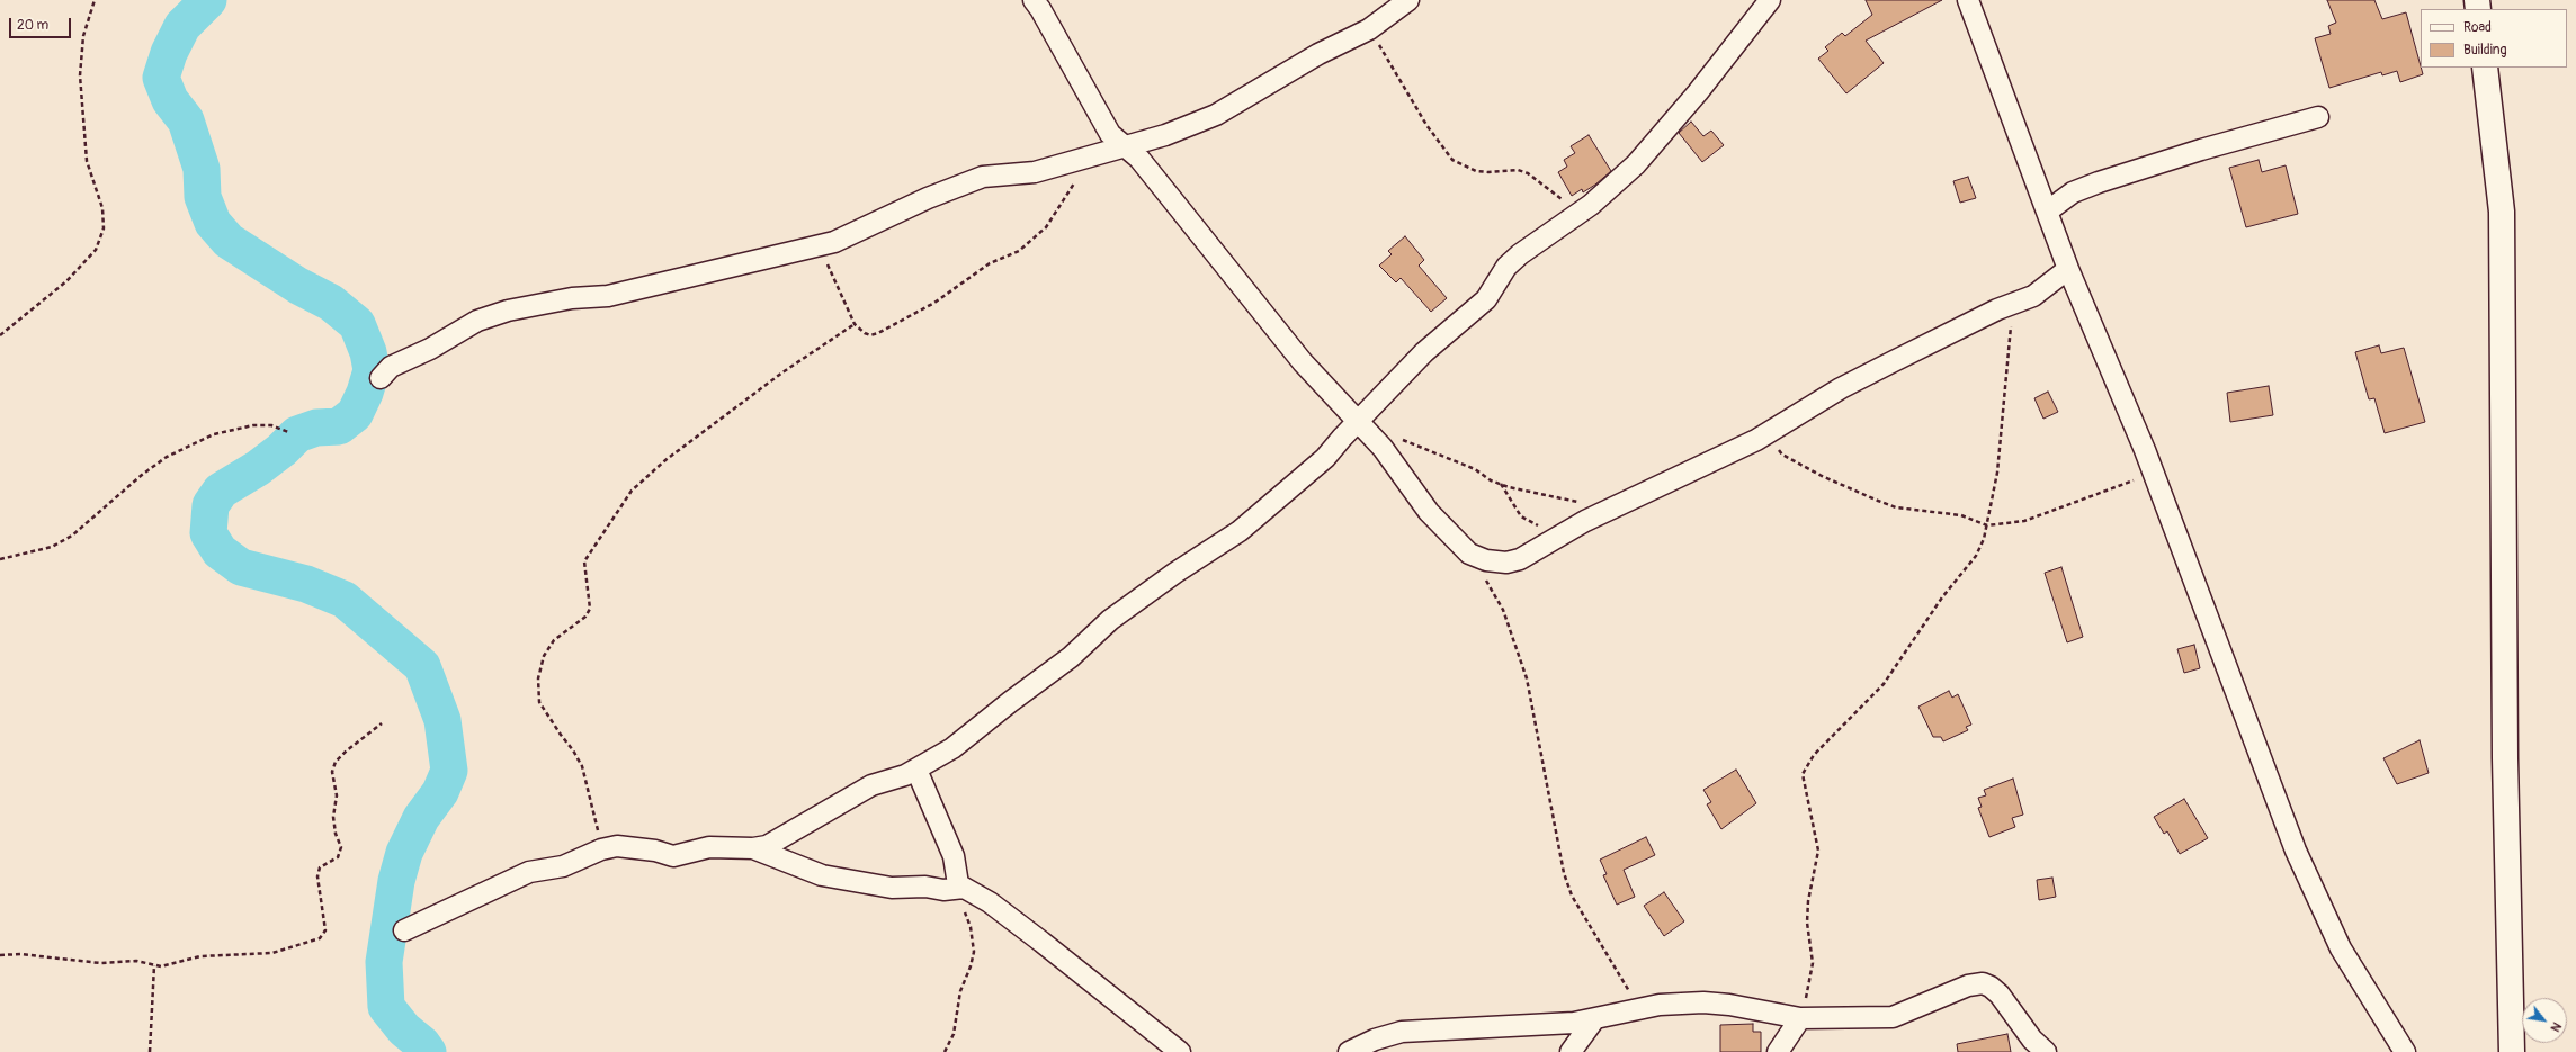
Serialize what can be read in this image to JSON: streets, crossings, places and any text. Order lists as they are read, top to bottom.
{
  "legend": ["Road", "Building"],
  "scale_bar": "20 m",
  "north": "bottom right"
}
